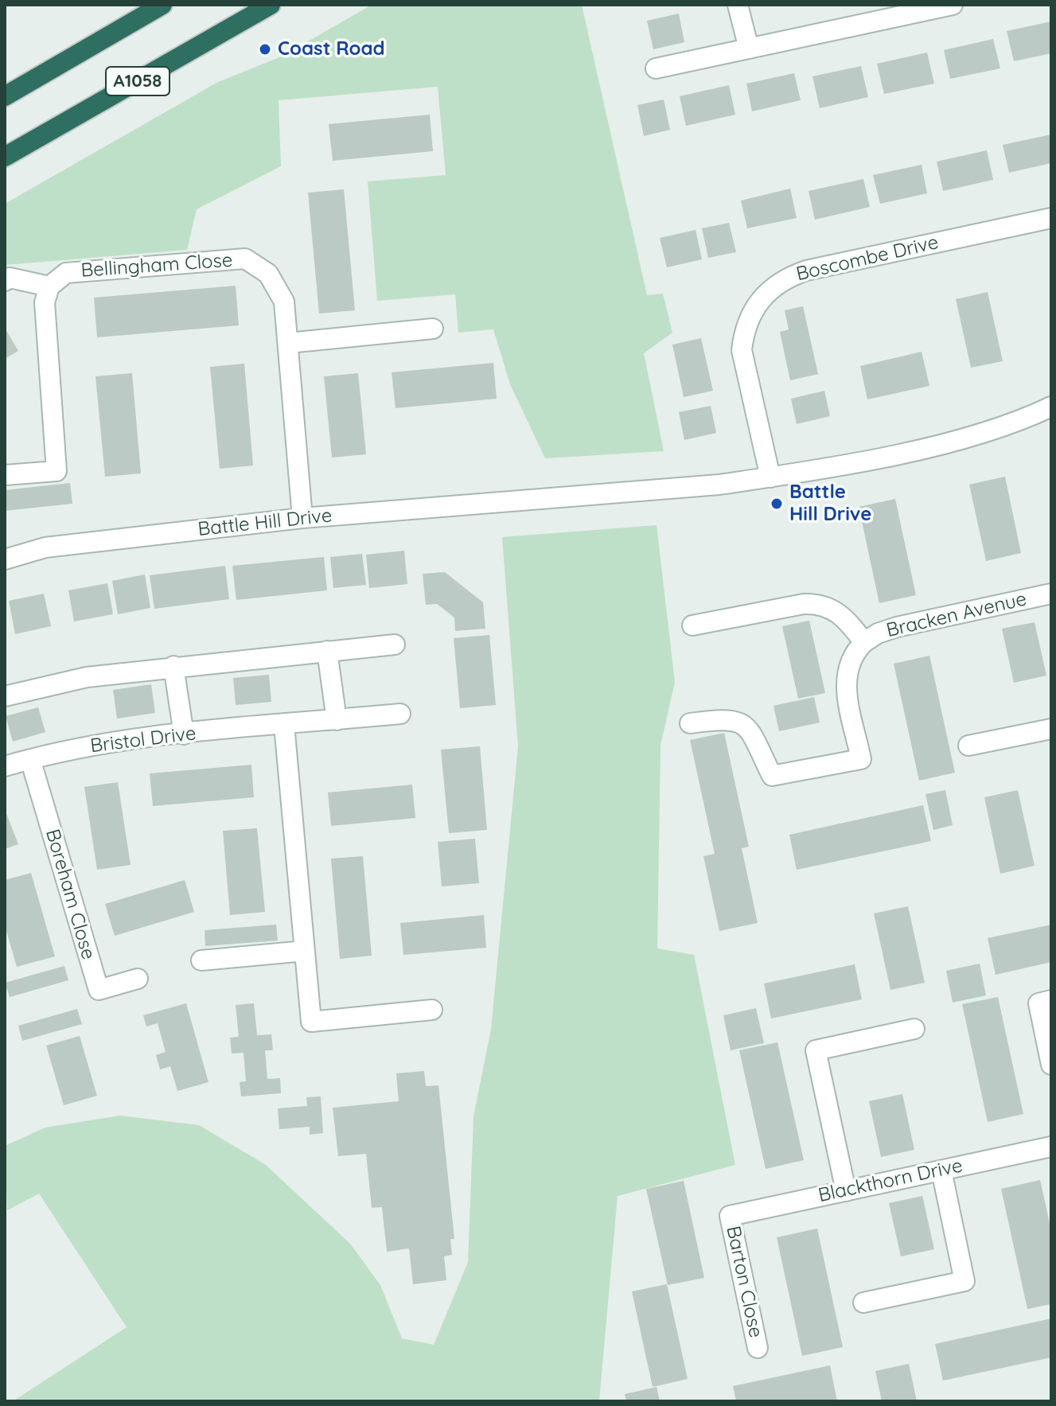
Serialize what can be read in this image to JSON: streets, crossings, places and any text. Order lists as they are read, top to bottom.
{
  "streets": {
    "highway": ["A1058"],
    "street": [
      "Boscombe Drive",
      "Bellingham Close",
      "Battle Hill Drive",
      "Bracken Avenue",
      "Bristol Drive",
      "Boreham Close",
      "Blackthorn Drive",
      "Barton Close"
    ]
  },
  "crossings": [
    ["Boscombe Drive", "Battle Hill Drive"],
    ["Bellingham Close", "Battle Hill Drive"],
    ["Bristol Drive", "Boreham Close"],
    ["Blackthorn Drive", "Barton Close"]
  ],
  "places": ["Coast Road", "Battle Hill Drive"]
}
